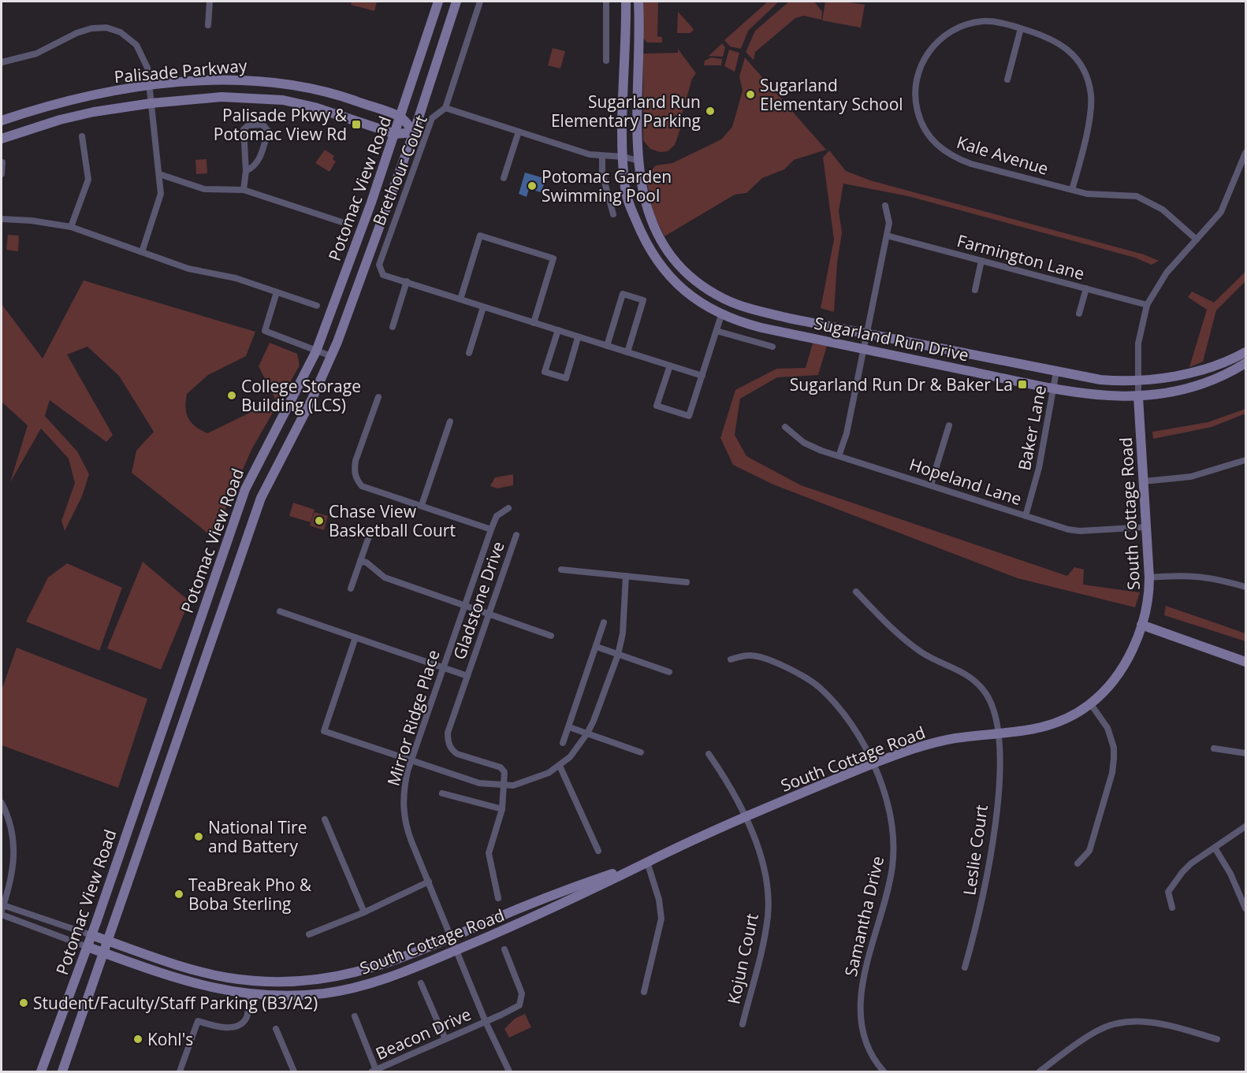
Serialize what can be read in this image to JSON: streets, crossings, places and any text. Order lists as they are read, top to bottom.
{
  "streets": {
    "street": [
      "Palisade Parkway",
      "Kale Avenue",
      "Brethour Court",
      "Potomac View Road",
      "Farmington Lane",
      "Sugarland Run Drive",
      "Baker Lane",
      "Hopeland Lane",
      "South Cottage Road",
      "Gladstone Drive",
      "Mirror Ridge Place",
      "Leslie Court",
      "Samantha Drive",
      "Kojun Court",
      "Beacon Drive"
    ]
  },
  "crossings": [
    ["Palisade Parkway", "Potomac View Road"],
    ["Potomac View Road", "South Cottage Road"],
    ["Sugarland Run Drive", "Baker Lane"],
    ["Sugarland Run Drive", "South Cottage Road"],
    ["Baker Lane", "Hopeland Lane"],
    ["Hopeland Lane", "South Cottage Road"],
    ["South Cottage Road", "Mirror Ridge Place"],
    ["South Cottage Road", "Leslie Court"],
    ["South Cottage Road", "Samantha Drive"],
    ["South Cottage Road", "Kojun Court"],
    ["Gladstone Drive", "Mirror Ridge Place"],
    ["Mirror Ridge Place", "Beacon Drive"]
  ],
  "places": {
    "other": [
      "Sugarland Elementary School",
      "Sugarland Run Elementary Parking",
      "Potomac Garden Swimming Pool",
      "College Storage Building (LCS)",
      "Chase View Basketball Court",
      "National Tire and Battery",
      "TeaBreak Pho & Boba Sterling",
      "Student/Faculty/Staff Parking (B3/A2)",
      "Kohl's"
    ],
    "transit": ["Palisade Pkwy & Potomac View Rd", "Sugarland Run Dr & Baker La"]
  }
}
